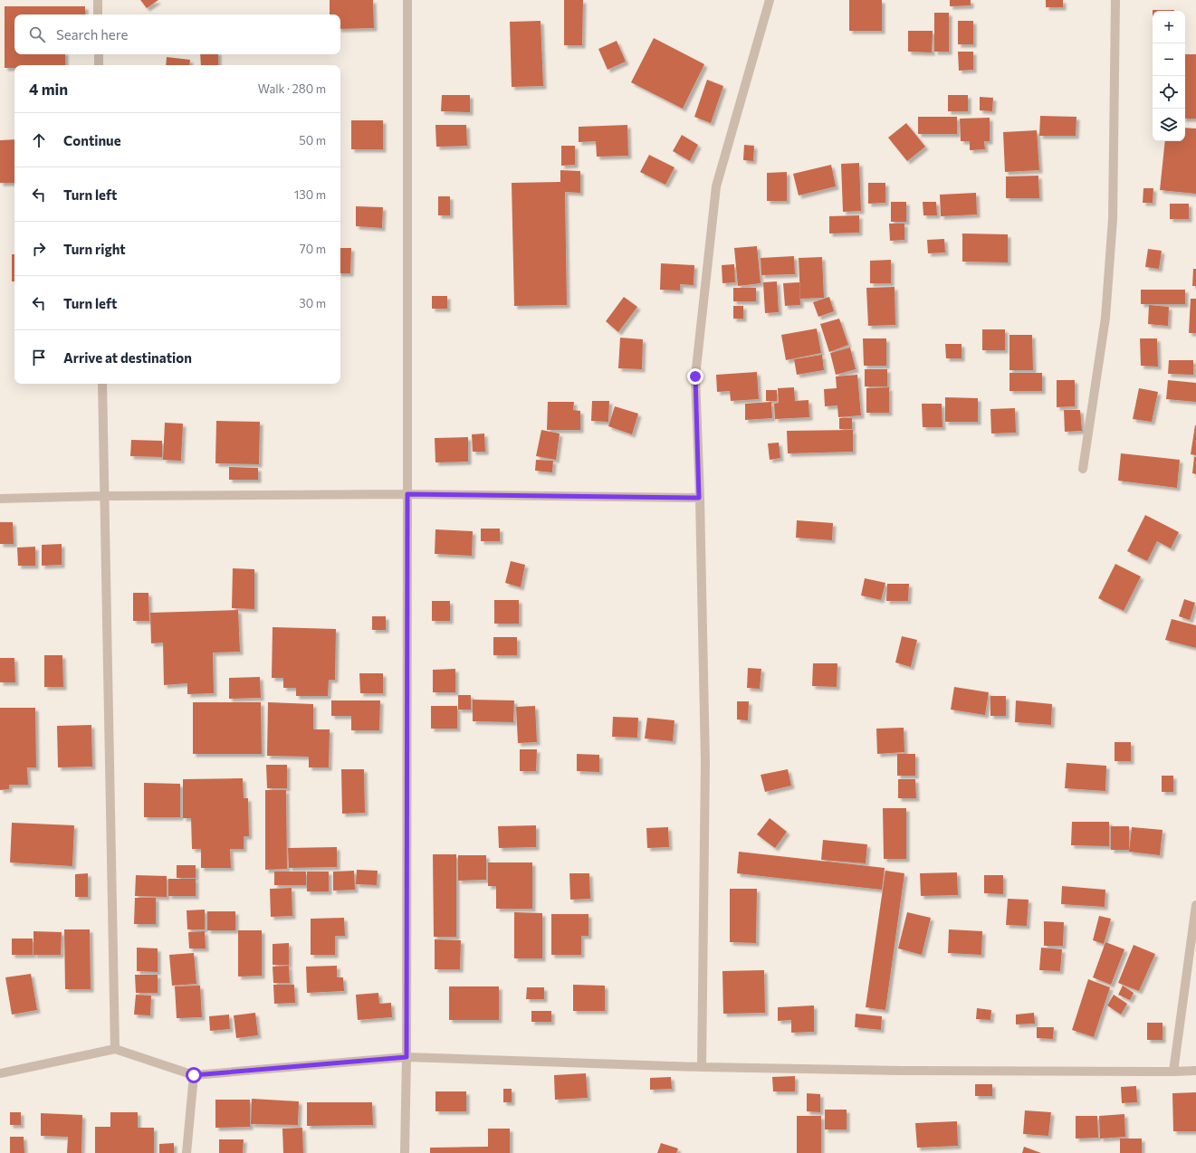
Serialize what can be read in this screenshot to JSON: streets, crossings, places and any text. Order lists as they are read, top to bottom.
{
  "page": {
    "map_buttons": ["+", "−"],
    "search": "Search here",
    "heading": ["4 min", "Walk · 280 m"],
    "list": [
      ["Continue", "50 m"],
      ["Turn left", "130 m"],
      ["Turn right", "70 m"],
      ["Turn left", "30 m"],
      "Arrive at destination"
    ]
  }
}
